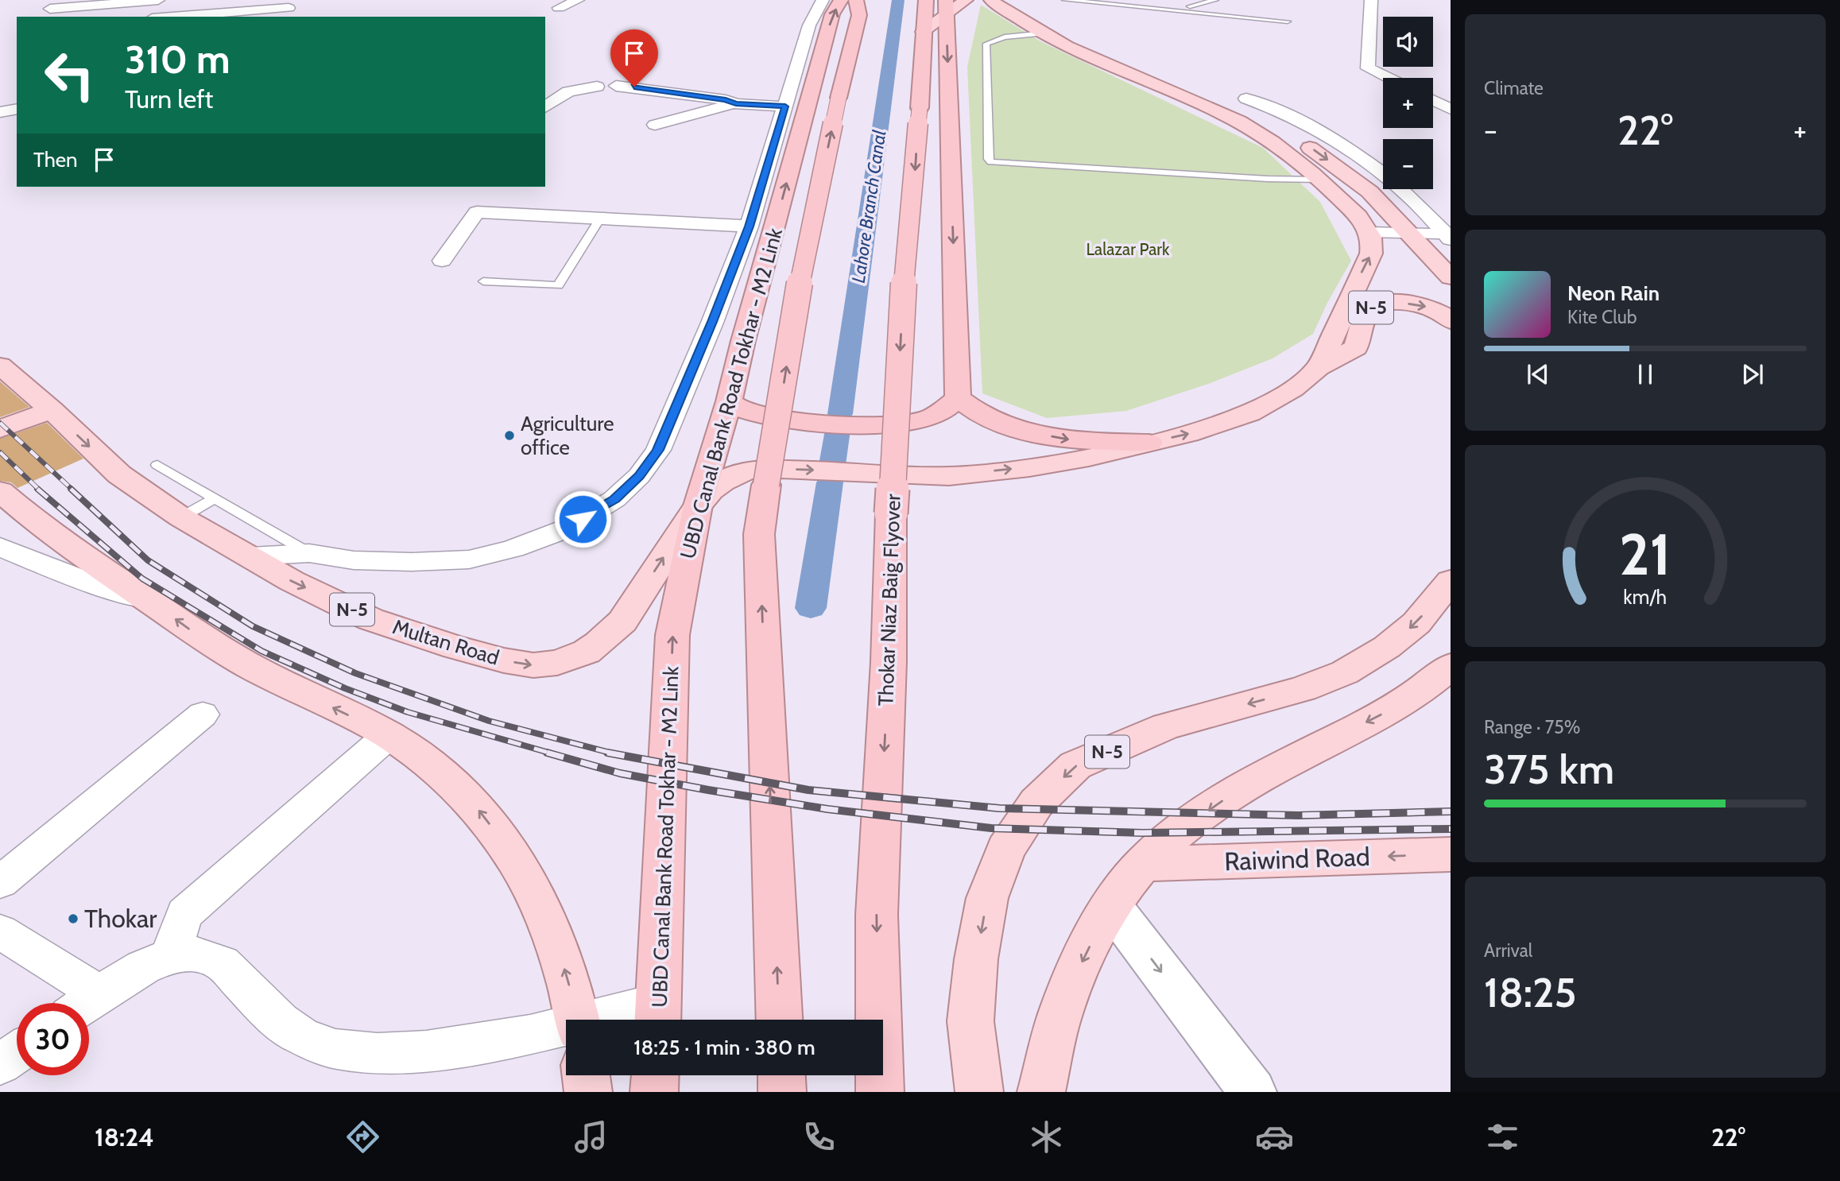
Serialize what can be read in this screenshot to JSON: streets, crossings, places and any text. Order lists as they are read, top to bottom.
{
  "streets": {
    "highway": ["UBD Canal Bank Road Tokhar - M2 Link", "Thokar Niaz Baig Flyover"],
    "main road": ["N-5", "Multan Road", "Raiwind Road"]
  },
  "crossings": [
    ["N-5", "UBD Canal Bank Road Tokhar - M2 Link"],
    ["N-5", "Multan Road"],
    ["UBD Canal Bank Road Tokhar - M2 Link", "Multan Road"]
  ],
  "one_way": ["Multan Road", "Raiwind Road"],
  "water": ["Lahore Branch Canal"],
  "parks": ["Lalazar Park"],
  "places": ["Agriculture office", "Thokar"],
  "page": {
    "tile": [
      "Climate",
      ["Range · 75%", "375 km"],
      ["Arrival", "18:25"]
    ],
    "map_buttons": ["+", "−"],
    "turn": ["310 m", "Turn left"],
    "heat": ["−", "22°", "+"],
    "then": "Then",
    "song": ["Neon Rain", "Kite Club"],
    "limit": "30",
    "trip": "18:25 · 1 min · 380 m",
    "tabs": ["18:24", "22°"],
    "gauge": ["21", "km/h"]
  }
}
